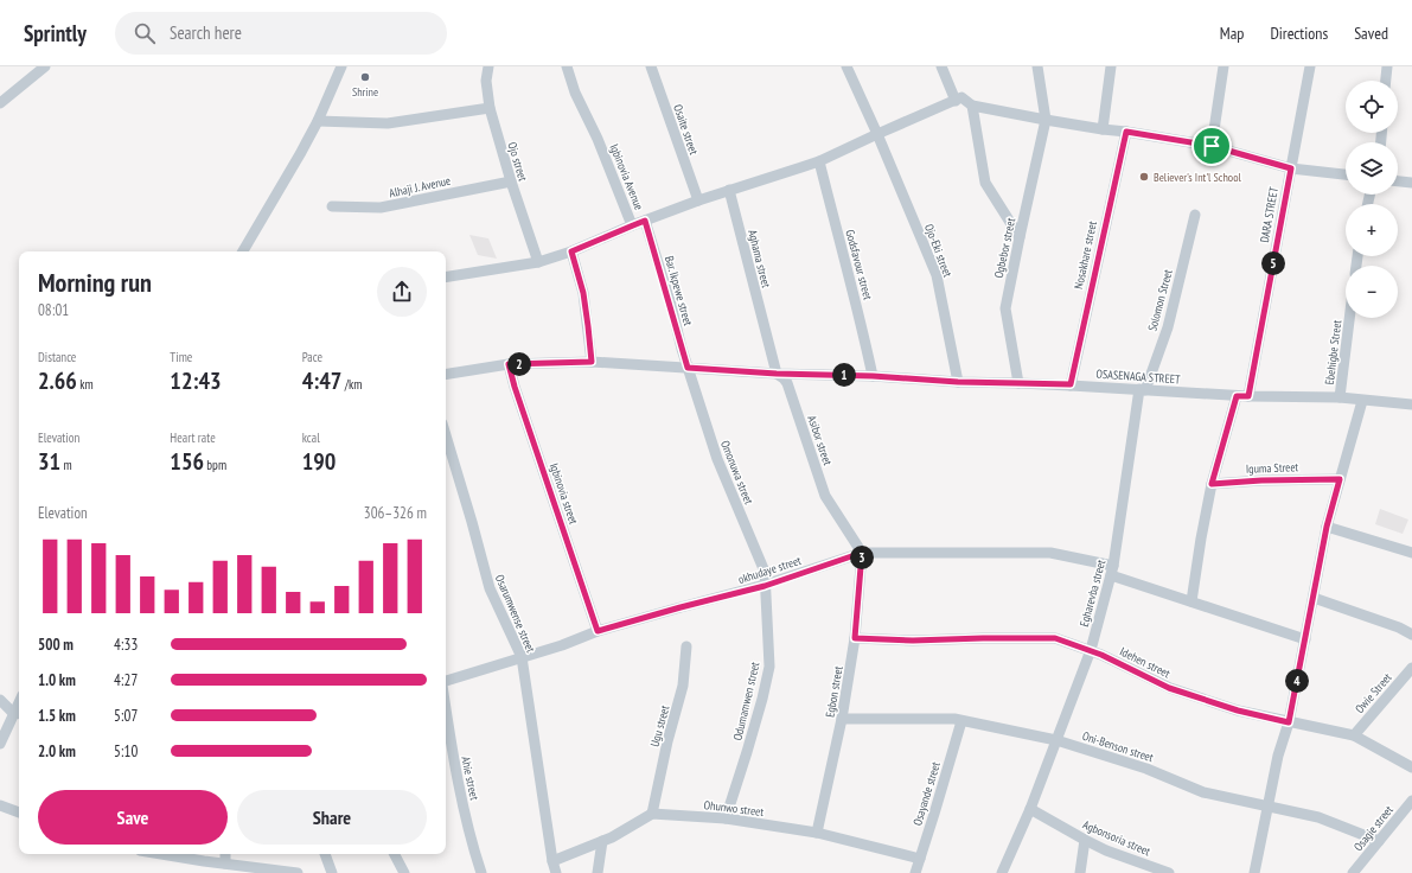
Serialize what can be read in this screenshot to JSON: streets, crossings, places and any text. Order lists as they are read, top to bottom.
{
  "streets": {
    "street": [
      "Osaite street",
      "Ojo street",
      "Igbinovia Avenue",
      "Alhaji J. Avenue",
      "DARA STREET",
      "Ogbebor street",
      "Ojo-Eki street",
      "Nosakhare street",
      "Aghama street",
      "Godsfavour street",
      "Bar. Ikpewe street",
      "Solomon Street",
      "Ebehigbe Street",
      "OSASENAGA STREET",
      "Asibor street",
      "Iguma Street",
      "Omonuwa street",
      "Igbinovia street",
      "okhudaye street",
      "Egharevba street",
      "Osarumwense street",
      "Idehen street",
      "Egbon street",
      "Owie Street",
      "Odumamwen street",
      "Ugu street",
      "Oni-Benson street",
      "Ahie street",
      "Osayande street",
      "Ohunwo street",
      "Osagie street",
      "Agbonsoria street"
    ]
  },
  "crossings": [
    ["Ojo street", "Alhaji J. Avenue"],
    ["DARA STREET", "OSASENAGA STREET"],
    ["Ogbebor street", "OSASENAGA STREET"],
    ["Ojo-Eki street", "OSASENAGA STREET"],
    ["Nosakhare street", "OSASENAGA STREET"],
    ["Aghama street", "Asibor street"],
    ["Godsfavour street", "OSASENAGA STREET"],
    ["Bar. Ikpewe street", "OSASENAGA STREET"],
    ["Bar. Ikpewe street", "Omonuwa street"],
    ["Solomon Street", "OSASENAGA STREET"],
    ["Solomon Street", "Egharevba street"],
    ["Ebehigbe Street", "OSASENAGA STREET"],
    ["OSASENAGA STREET", "Asibor street"],
    ["OSASENAGA STREET", "Omonuwa street"],
    ["OSASENAGA STREET", "Igbinovia street"],
    ["OSASENAGA STREET", "Egharevba street"],
    ["Asibor street", "okhudaye street"],
    ["Asibor street", "Egbon street"],
    ["Omonuwa street", "okhudaye street"],
    ["Omonuwa street", "Odumamwen street"],
    ["Igbinovia street", "okhudaye street"],
    ["okhudaye street", "Egharevba street"],
    ["okhudaye street", "Osarumwense street"],
    ["okhudaye street", "Egbon street"],
    ["okhudaye street", "Odumamwen street"],
    ["Egharevba street", "Idehen street"],
    ["Egharevba street", "Oni-Benson street"],
    ["Egharevba street", "Agbonsoria street"],
    ["Idehen street", "Egbon street"],
    ["Idehen street", "Owie Street"],
    ["Egbon street", "Oni-Benson street"],
    ["Egbon street", "Ohunwo street"],
    ["Odumamwen street", "Ohunwo street"],
    ["Ugu street", "Ohunwo street"],
    ["Oni-Benson street", "Osayande street"],
    ["Oni-Benson street", "Osagie street"],
    ["Osayande street", "Ohunwo street"]
  ],
  "places": ["Shrine", "Believer's Int'l School"],
  "page": {
    "header": "Sprintly",
    "search": "Search here",
    "nav": ["Map", "Directions", "Saved"],
    "map_buttons": ["+", "−"],
    "pins": [
      "5",
      "2",
      "1",
      "3",
      "4"
    ],
    "heading": ["Morning run", "08:01"],
    "stats": [
      ["Distance", "2.66 km"],
      ["Time", "12:43"],
      ["Pace", "4:47 /km"],
      ["Elevation", "31 m"],
      ["Heart rate", "156 bpm"],
      ["kcal", "190"]
    ],
    "chart": ["Elevation", "306–326 m"],
    "list": [
      {
        "name": "500 m",
        "note": "4:33"
      },
      {
        "name": "1.0 km",
        "note": "4:27"
      },
      {
        "name": "1.5 km",
        "note": "5:07"
      },
      {
        "name": "2.0 km",
        "note": "5:10"
      }
    ],
    "buttons": ["Save", "Share"]
  }
}
